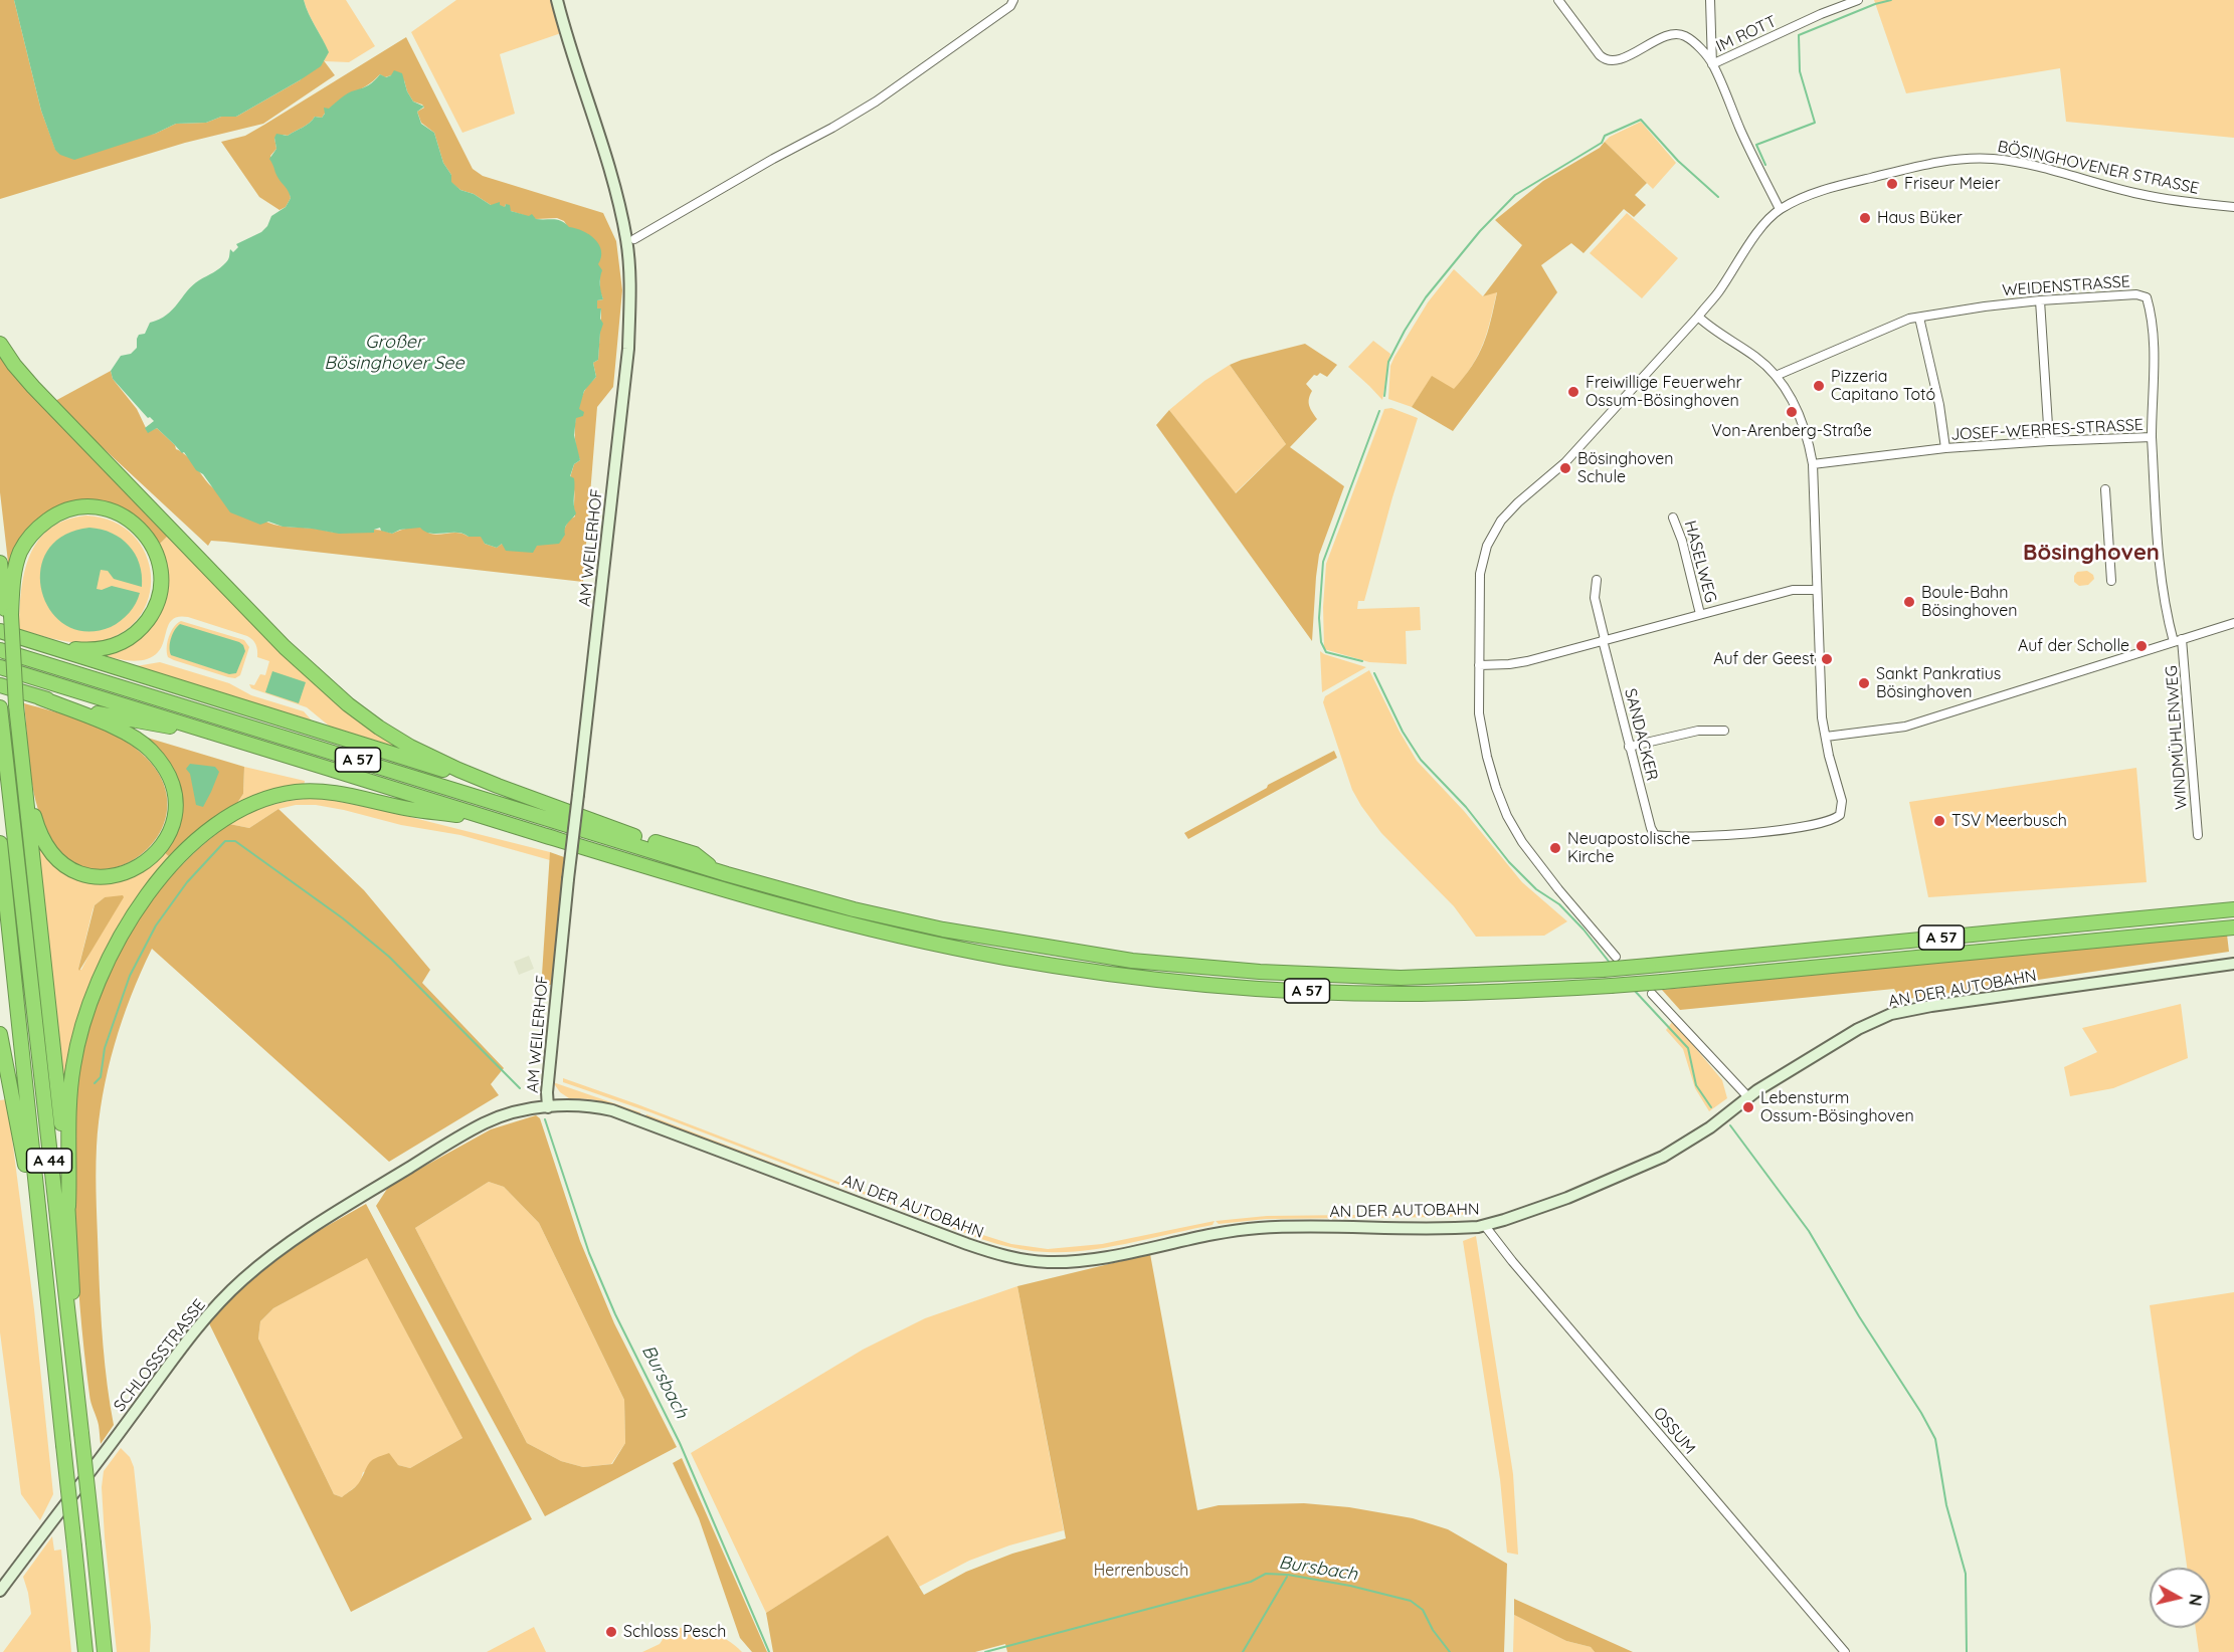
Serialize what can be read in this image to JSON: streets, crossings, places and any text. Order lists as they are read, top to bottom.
{
  "streets": {
    "highway": ["A 57", "A 44"],
    "main road": ["AM WEILERHOF", "AN DER AUTOBAHN", "SCHLOSSSTRASSE"],
    "street": [
      "IM ROTT",
      "BÖSINGHOVENER STRASSE",
      "WEIDENSTRASSE",
      "JOSEF-WERRES-STRASSE",
      "HASELWEG",
      "SANDACKER",
      "WINDMÜHLENWEG",
      "OSSUM"
    ]
  },
  "crossings": [
    ["WEIDENSTRASSE", "JOSEF-WERRES-STRASSE"],
    ["AM WEILERHOF", "AN DER AUTOBAHN"],
    ["AM WEILERHOF", "SCHLOSSSTRASSE"],
    ["AN DER AUTOBAHN", "SCHLOSSSTRASSE"],
    ["AN DER AUTOBAHN", "OSSUM"]
  ],
  "districts": ["Bösinghoven"],
  "water": ["Großer Bösinghover See", "Bursbach"],
  "parks": ["Herrenbusch"],
  "places": [
    "Friseur Meier",
    "Haus Büker",
    "Pizzeria Capitano Totó",
    "Freiwillige Feuerwehr Ossum-Bösinghoven",
    "Von-Arenberg-Straße",
    "Bösinghoven Schule",
    "Boule-Bahn Bösinghoven",
    "Auf der Scholle",
    "Auf der Geest",
    "Sankt Pankratius Bösinghoven",
    "TSV Meerbusch",
    "Neuapostolische Kirche",
    "Lebensturm Ossum-Bösinghoven",
    "Schloss Pesch"
  ],
  "north": "right"
}
